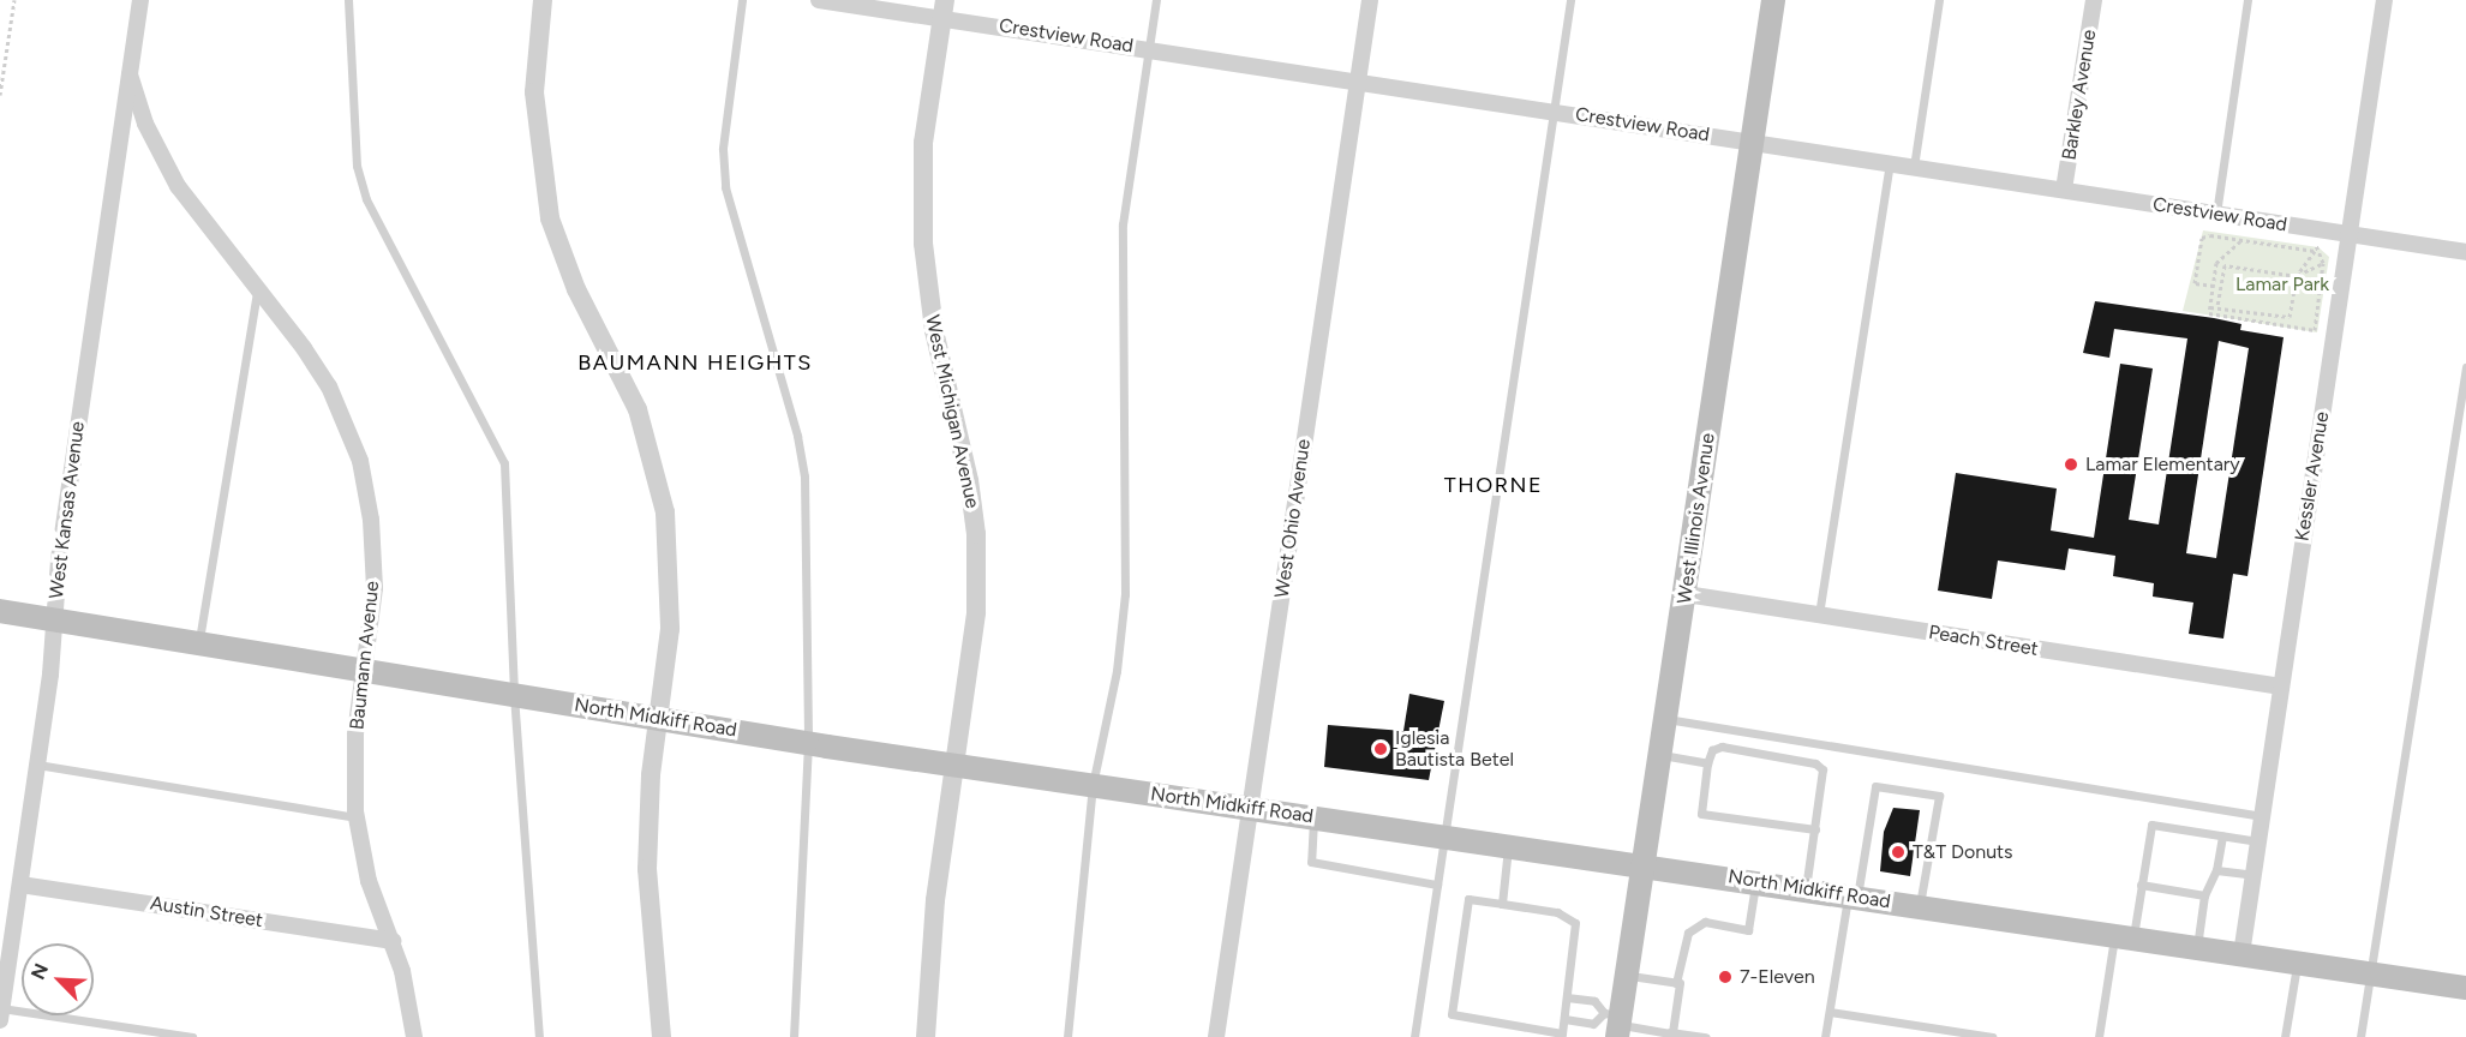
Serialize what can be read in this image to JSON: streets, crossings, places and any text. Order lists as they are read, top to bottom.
{
  "streets": {
    "main road": ["West Illinois Avenue", "North Midkiff Road"],
    "street": [
      "Crestview Road",
      "Barkley Avenue",
      "West Michigan Avenue",
      "Kessler Avenue",
      "West Kansas Avenue",
      "West Ohio Avenue",
      "Peach Street",
      "Baumann Avenue",
      "Austin Street"
    ]
  },
  "crossings": [
    ["Crestview Road", "Barkley Avenue"],
    ["Crestview Road", "West Michigan Avenue"],
    ["Crestview Road", "Kessler Avenue"],
    ["Crestview Road", "West Ohio Avenue"],
    ["Crestview Road", "West Illinois Avenue"],
    ["West Michigan Avenue", "North Midkiff Road"],
    ["Kessler Avenue", "Peach Street"],
    ["Kessler Avenue", "North Midkiff Road"],
    ["West Kansas Avenue", "Baumann Avenue"],
    ["West Kansas Avenue", "North Midkiff Road"],
    ["West Kansas Avenue", "Austin Street"],
    ["West Ohio Avenue", "North Midkiff Road"],
    ["West Illinois Avenue", "Peach Street"],
    ["West Illinois Avenue", "North Midkiff Road"],
    ["Baumann Avenue", "North Midkiff Road"],
    ["Baumann Avenue", "Austin Street"]
  ],
  "districts": ["BAUMANN HEIGHTS", "THORNE"],
  "parks": ["Lamar Park"],
  "places": [
    "Lamar Elementary",
    "Iglesia Bautista Betel",
    "T&T Donuts",
    "7-Eleven"
  ],
  "north": "top left"
}
